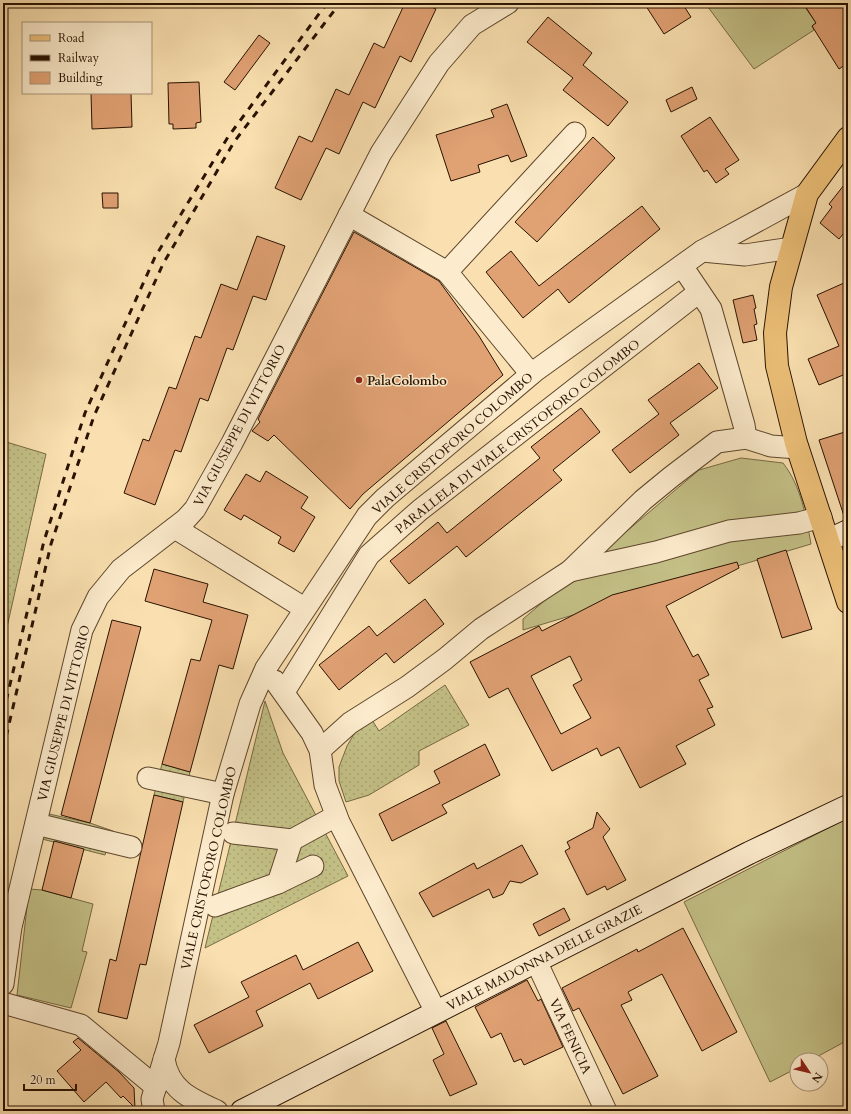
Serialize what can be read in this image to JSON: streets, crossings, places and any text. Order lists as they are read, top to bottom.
{
  "streets": {
    "street": [
      "VIA GIUSEPPE DI VITTORIO",
      "PARALLELA DI VIALE CRISTOFORO COLOMBO",
      "VIALE CRISTOFORO COLOMBO",
      "VIALE MADONNA DELLE GRAZIE",
      "VIA FENICIA"
    ]
  },
  "crossings": [
    ["VIALE MADONNA DELLE GRAZIE", "VIA FENICIA"]
  ],
  "places": ["PalaColombo"],
  "legend": ["Road", "Railway", "Building"],
  "scale_bar": "20 m",
  "north": "bottom right"
}
